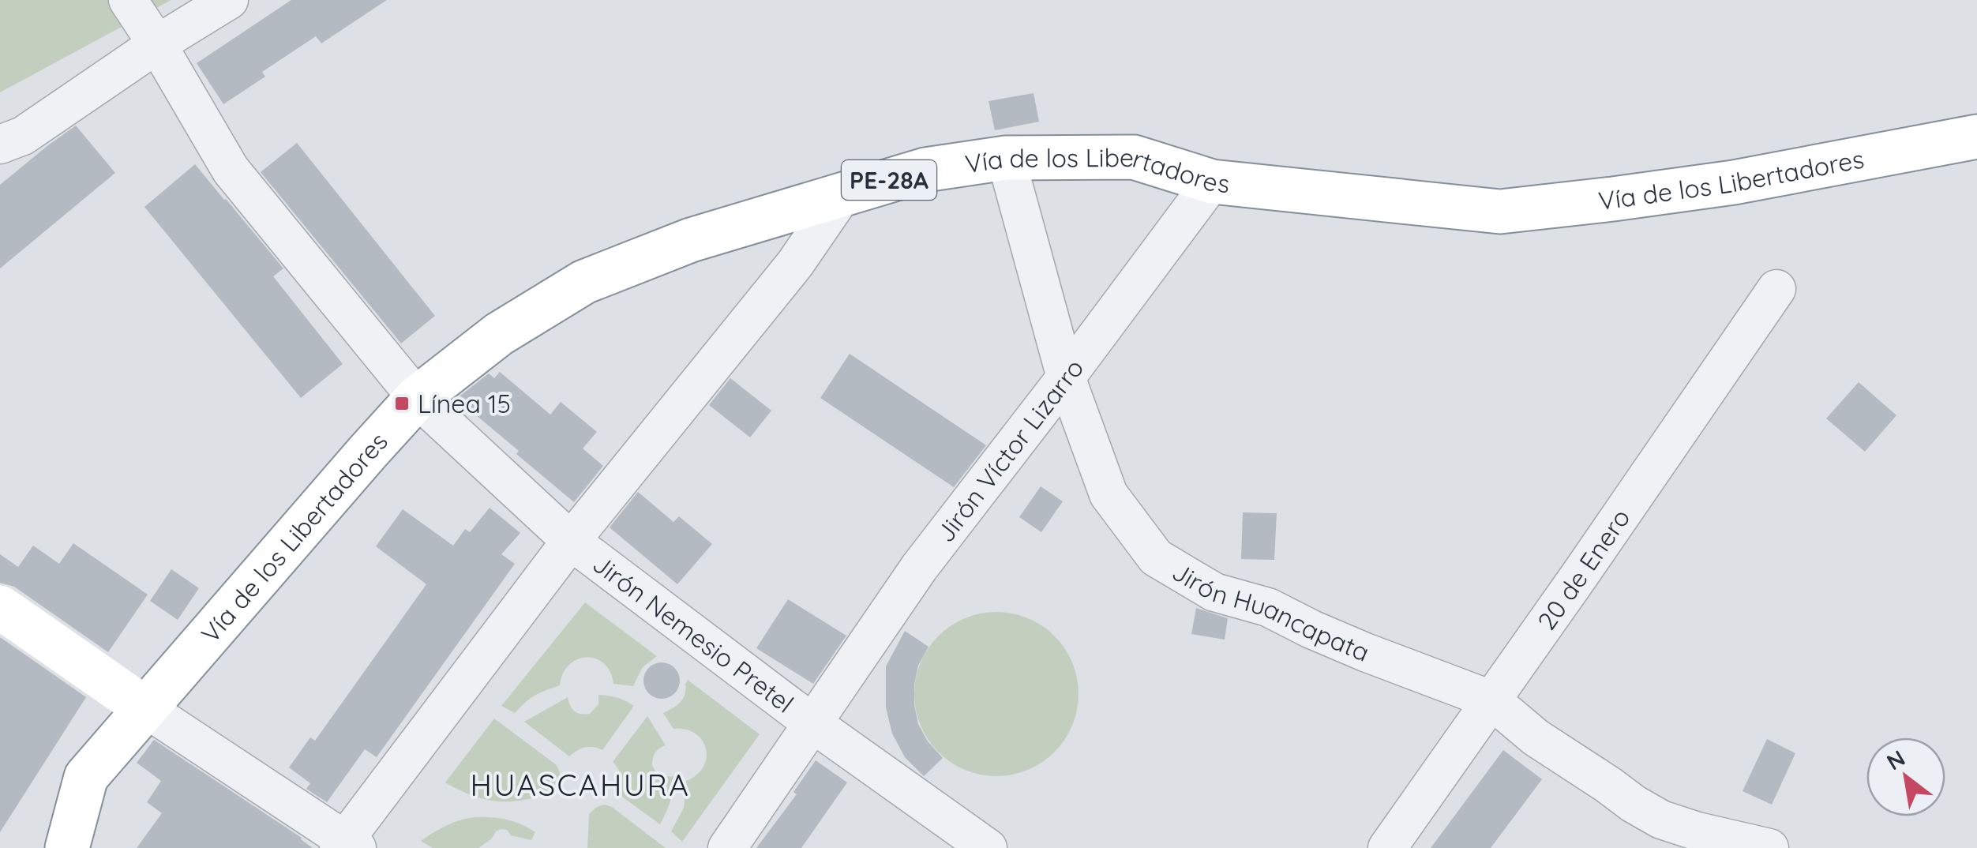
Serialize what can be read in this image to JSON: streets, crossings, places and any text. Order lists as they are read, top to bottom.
{
  "streets": {
    "main road": ["Vía de los Libertadores", "PE-28A"],
    "street": [
      "Jirón Víctor Lizarro",
      "20 de Enero",
      "Jirón Huancapata",
      "Jirón Nemesio Pretel"
    ]
  },
  "crossings": [
    ["Vía de los Libertadores", "Jirón Víctor Lizarro"],
    ["Vía de los Libertadores", "Jirón Huancapata"],
    ["Vía de los Libertadores", "Jirón Nemesio Pretel"],
    ["Jirón Víctor Lizarro", "Jirón Huancapata"],
    ["Jirón Víctor Lizarro", "Jirón Nemesio Pretel"],
    ["20 de Enero", "Jirón Huancapata"]
  ],
  "districts": ["HUASCAHURA"],
  "places": {
    "transit": ["Línea 15"]
  },
  "north": "top left"
}
